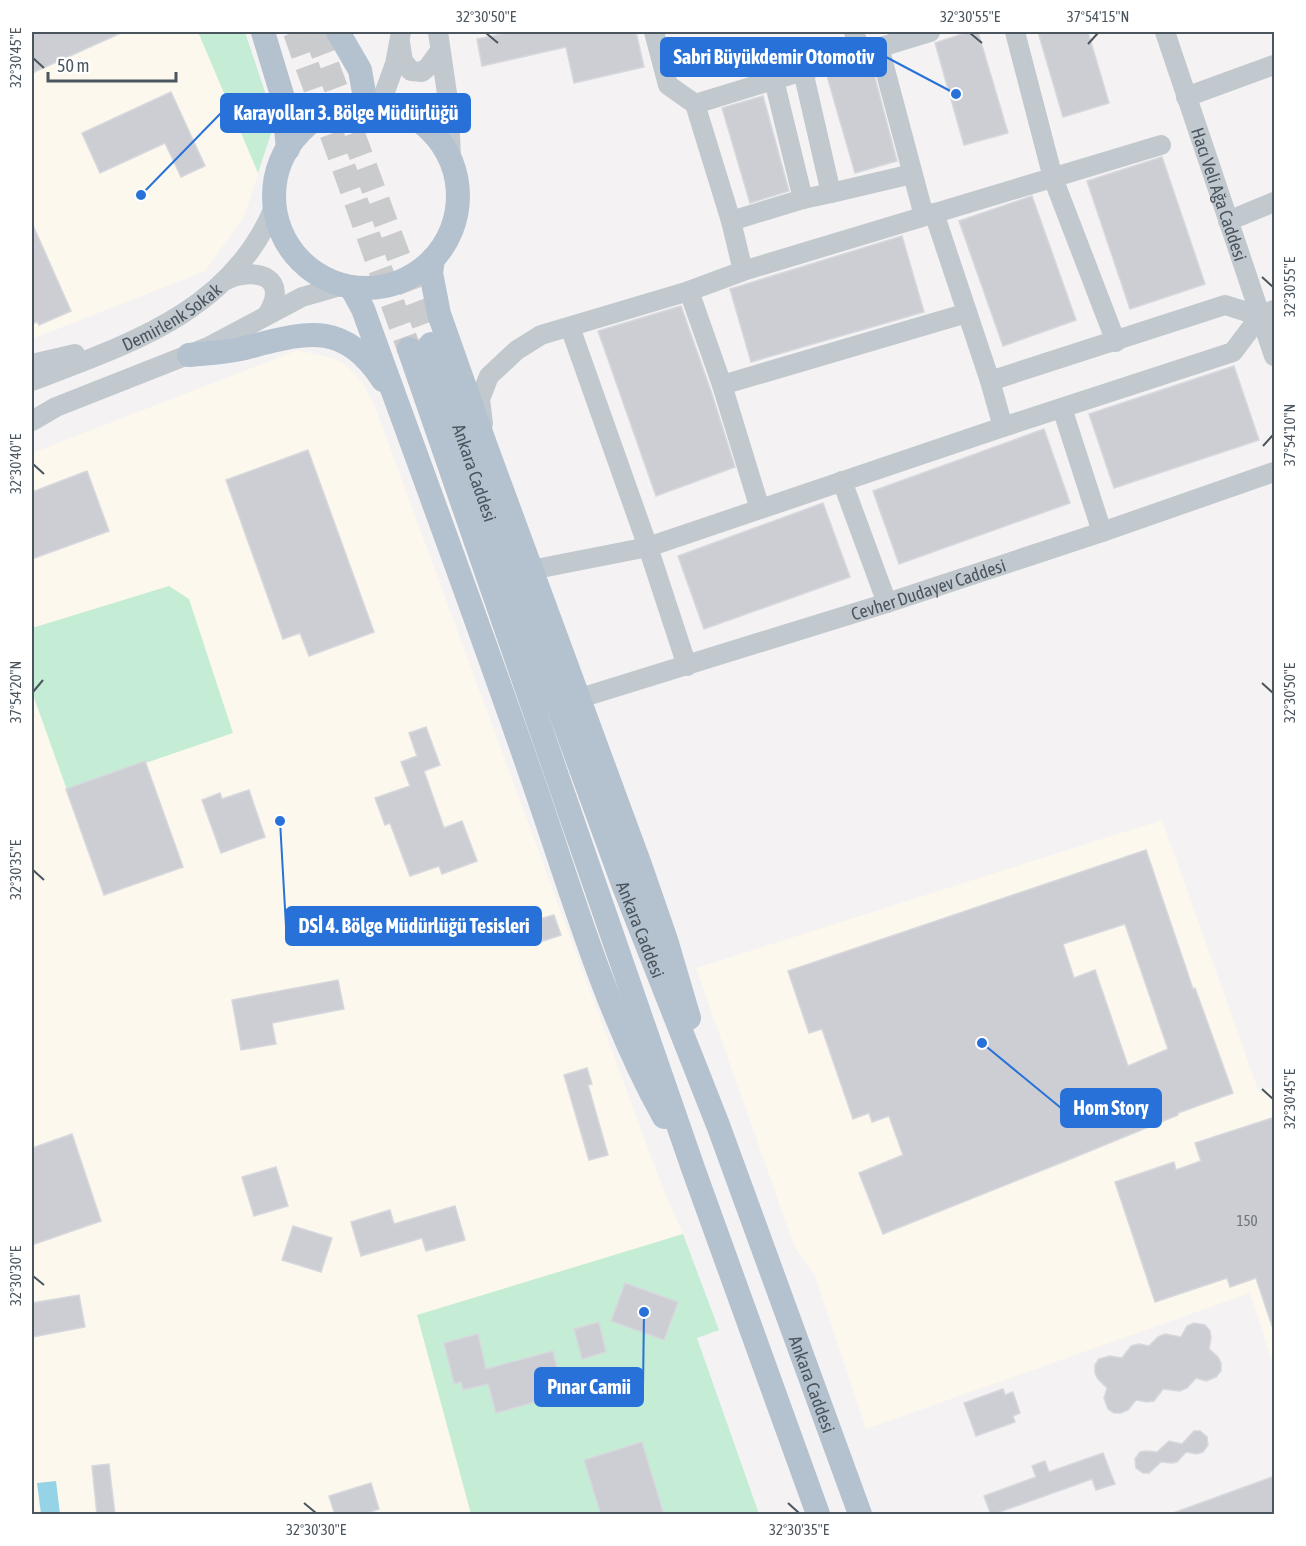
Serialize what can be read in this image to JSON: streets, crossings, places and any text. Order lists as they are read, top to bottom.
{
  "streets": {
    "main road": ["Ankara Caddesi"],
    "street": ["Hacı Veli Ağa Caddesi", "Demirlenk Sokak", "Cevher Dudayev Caddesi"]
  },
  "places": [
    "Sabri Büyükdemir Otomotiv",
    "Karayolları 3. Bölge Müdürlüğü",
    "DSİ 4. Bölge Müdürlüğü Tesisleri",
    "Hom Story",
    "Pınar Camii"
  ],
  "house_numbers": ["150"],
  "scale_bar": "50 m",
  "coordinates": [
    "32°30'50\"E",
    "32°30'55\"E",
    "37°54'15\"N",
    "32°30'45\"E",
    "37°54'10\"N",
    "32°30'40\"E",
    "37°54'20\"N",
    "32°30'35\"E",
    "32°30'30\"E"
  ]
}
